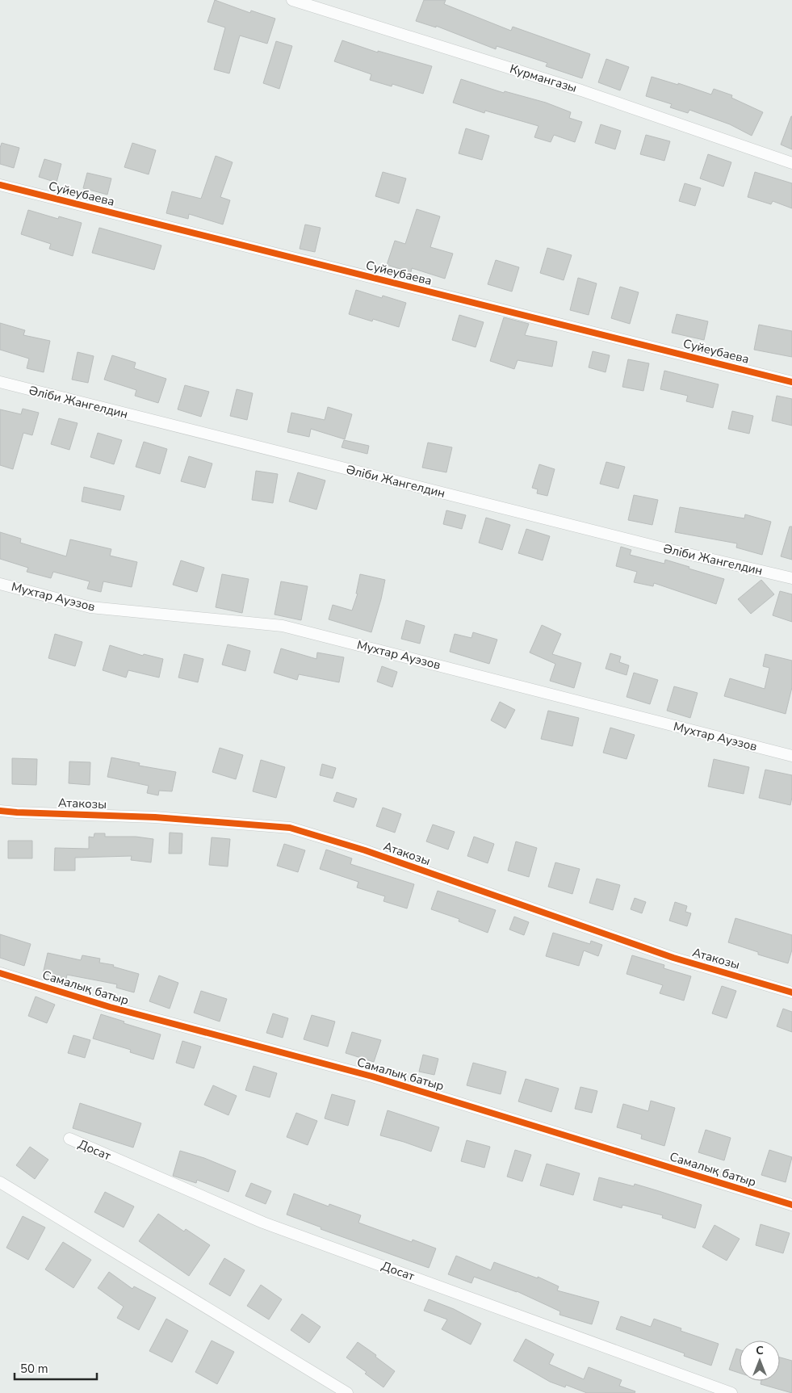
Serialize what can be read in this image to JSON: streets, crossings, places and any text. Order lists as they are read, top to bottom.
{
  "streets": {
    "street": [
      "Курмангазы",
      "Суйеубаева",
      "Әліби Жангелдин",
      "Мухтар Ауэзов",
      "Атакозы",
      "Самалық батыр",
      "Досат"
    ]
  },
  "scale_bar": "50 m",
  "north": "top"
}
